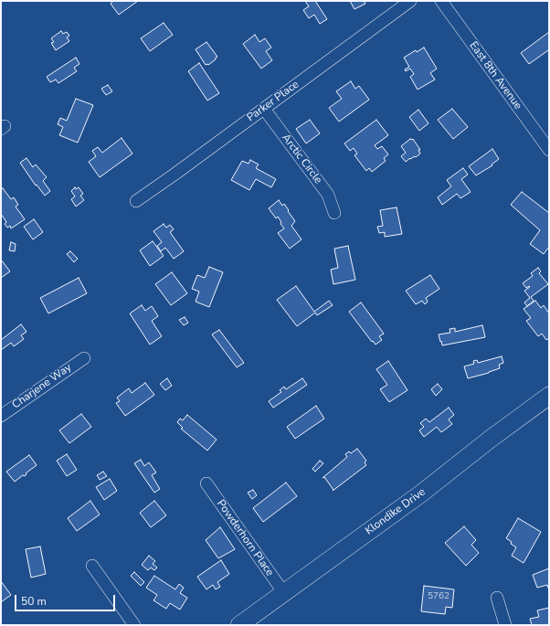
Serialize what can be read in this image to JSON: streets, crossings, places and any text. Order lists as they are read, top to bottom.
{
  "streets": {
    "street": [
      "East 8th Avenue",
      "Parker Place",
      "Arctic Circle",
      "Charjene Way",
      "Klondike Drive",
      "Powderhorn Place"
    ]
  },
  "crossings": [
    ["Parker Place", "Arctic Circle"],
    ["Klondike Drive", "Powderhorn Place"]
  ],
  "house_numbers": ["5762"],
  "scale_bar": "50 m"
}
